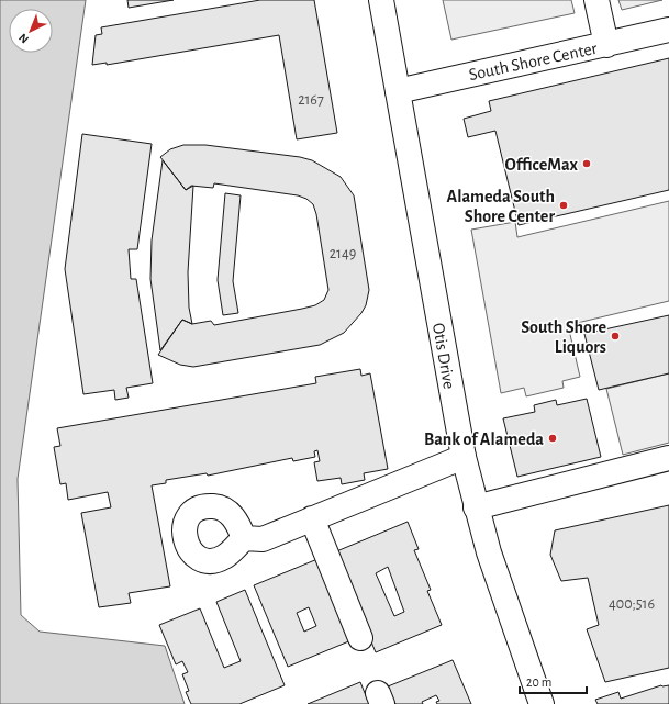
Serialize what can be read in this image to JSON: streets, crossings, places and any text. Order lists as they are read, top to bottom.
{
  "streets": {
    "main road": ["South Shore Center", "Otis Drive"]
  },
  "crossings": [
    ["South Shore Center", "Otis Drive"]
  ],
  "places": [
    "OfficeMax",
    "Alameda South Shore Center",
    "South Shore Liquors",
    "Bank of Alameda"
  ],
  "house_numbers": ["2167", "2149", "400;516"],
  "scale_bar": "20 m",
  "north": "bottom left"
}
